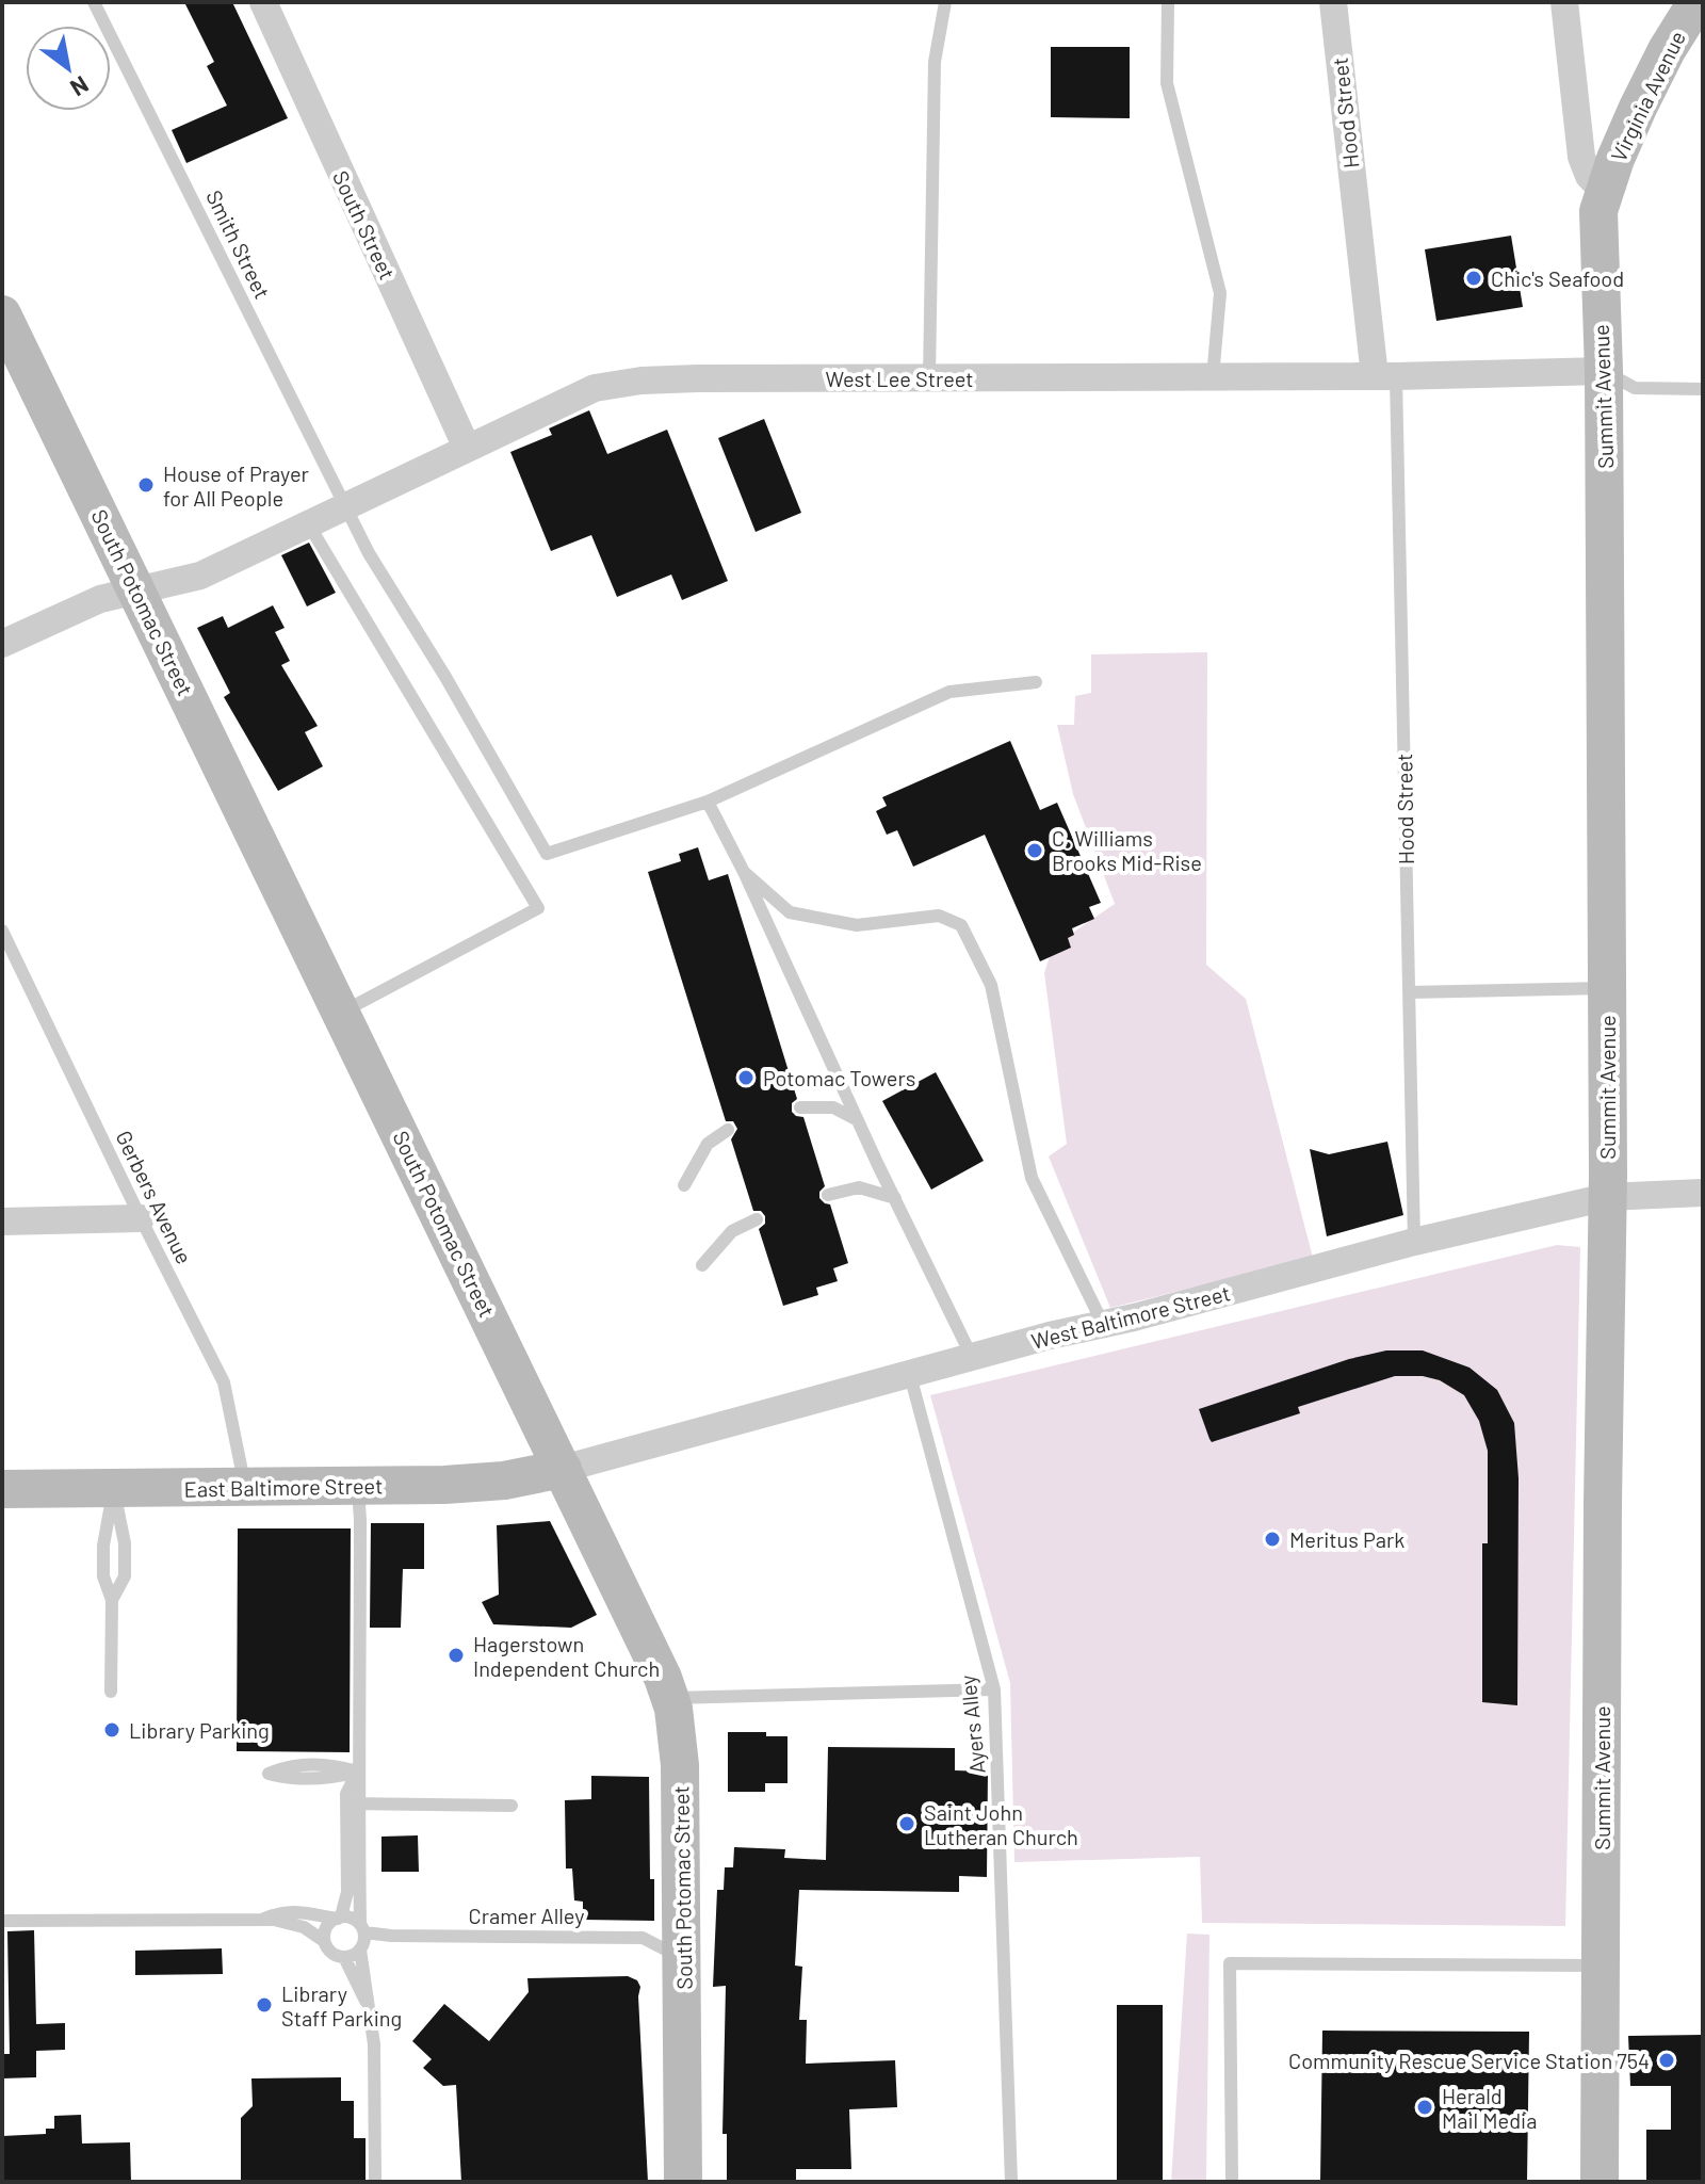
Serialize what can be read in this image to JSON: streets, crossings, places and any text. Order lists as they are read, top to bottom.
{
  "streets": {
    "main road": [
      "Virginia Avenue",
      "Summit Avenue",
      "South Potomac Street",
      "East Baltimore Street"
    ],
    "street": [
      "Hood Street",
      "South Street",
      "West Lee Street",
      "West Baltimore Street"
    ],
    "lane": [
      "Smith Street",
      "Gerbers Avenue",
      "Ayers Alley",
      "Cramer Alley"
    ]
  },
  "crossings": [
    ["Virginia Avenue", "Summit Avenue"],
    ["Hood Street", "West Lee Street"],
    ["Hood Street", "West Baltimore Street"],
    ["South Street", "West Lee Street"],
    ["Smith Street", "West Lee Street"],
    ["West Lee Street", "Summit Avenue"],
    ["West Lee Street", "South Potomac Street"],
    ["Summit Avenue", "West Baltimore Street"],
    ["South Potomac Street", "West Baltimore Street"],
    ["South Potomac Street", "East Baltimore Street"],
    ["South Potomac Street", "Cramer Alley"],
    ["Gerbers Avenue", "East Baltimore Street"],
    ["West Baltimore Street", "East Baltimore Street"],
    ["West Baltimore Street", "Ayers Alley"]
  ],
  "places": [
    "Chic's Seafood",
    "House of Prayer for All People",
    "C. Williams Brooks Mid‐Rise",
    "Potomac Towers",
    "Meritus Park",
    "Hagerstown Independent Church",
    "Library Parking",
    "Saint John Lutheran Church",
    "Library Staff Parking",
    "Community Rescue Service Station 754",
    "Herald Mail Media"
  ],
  "north": "bottom right"
}
